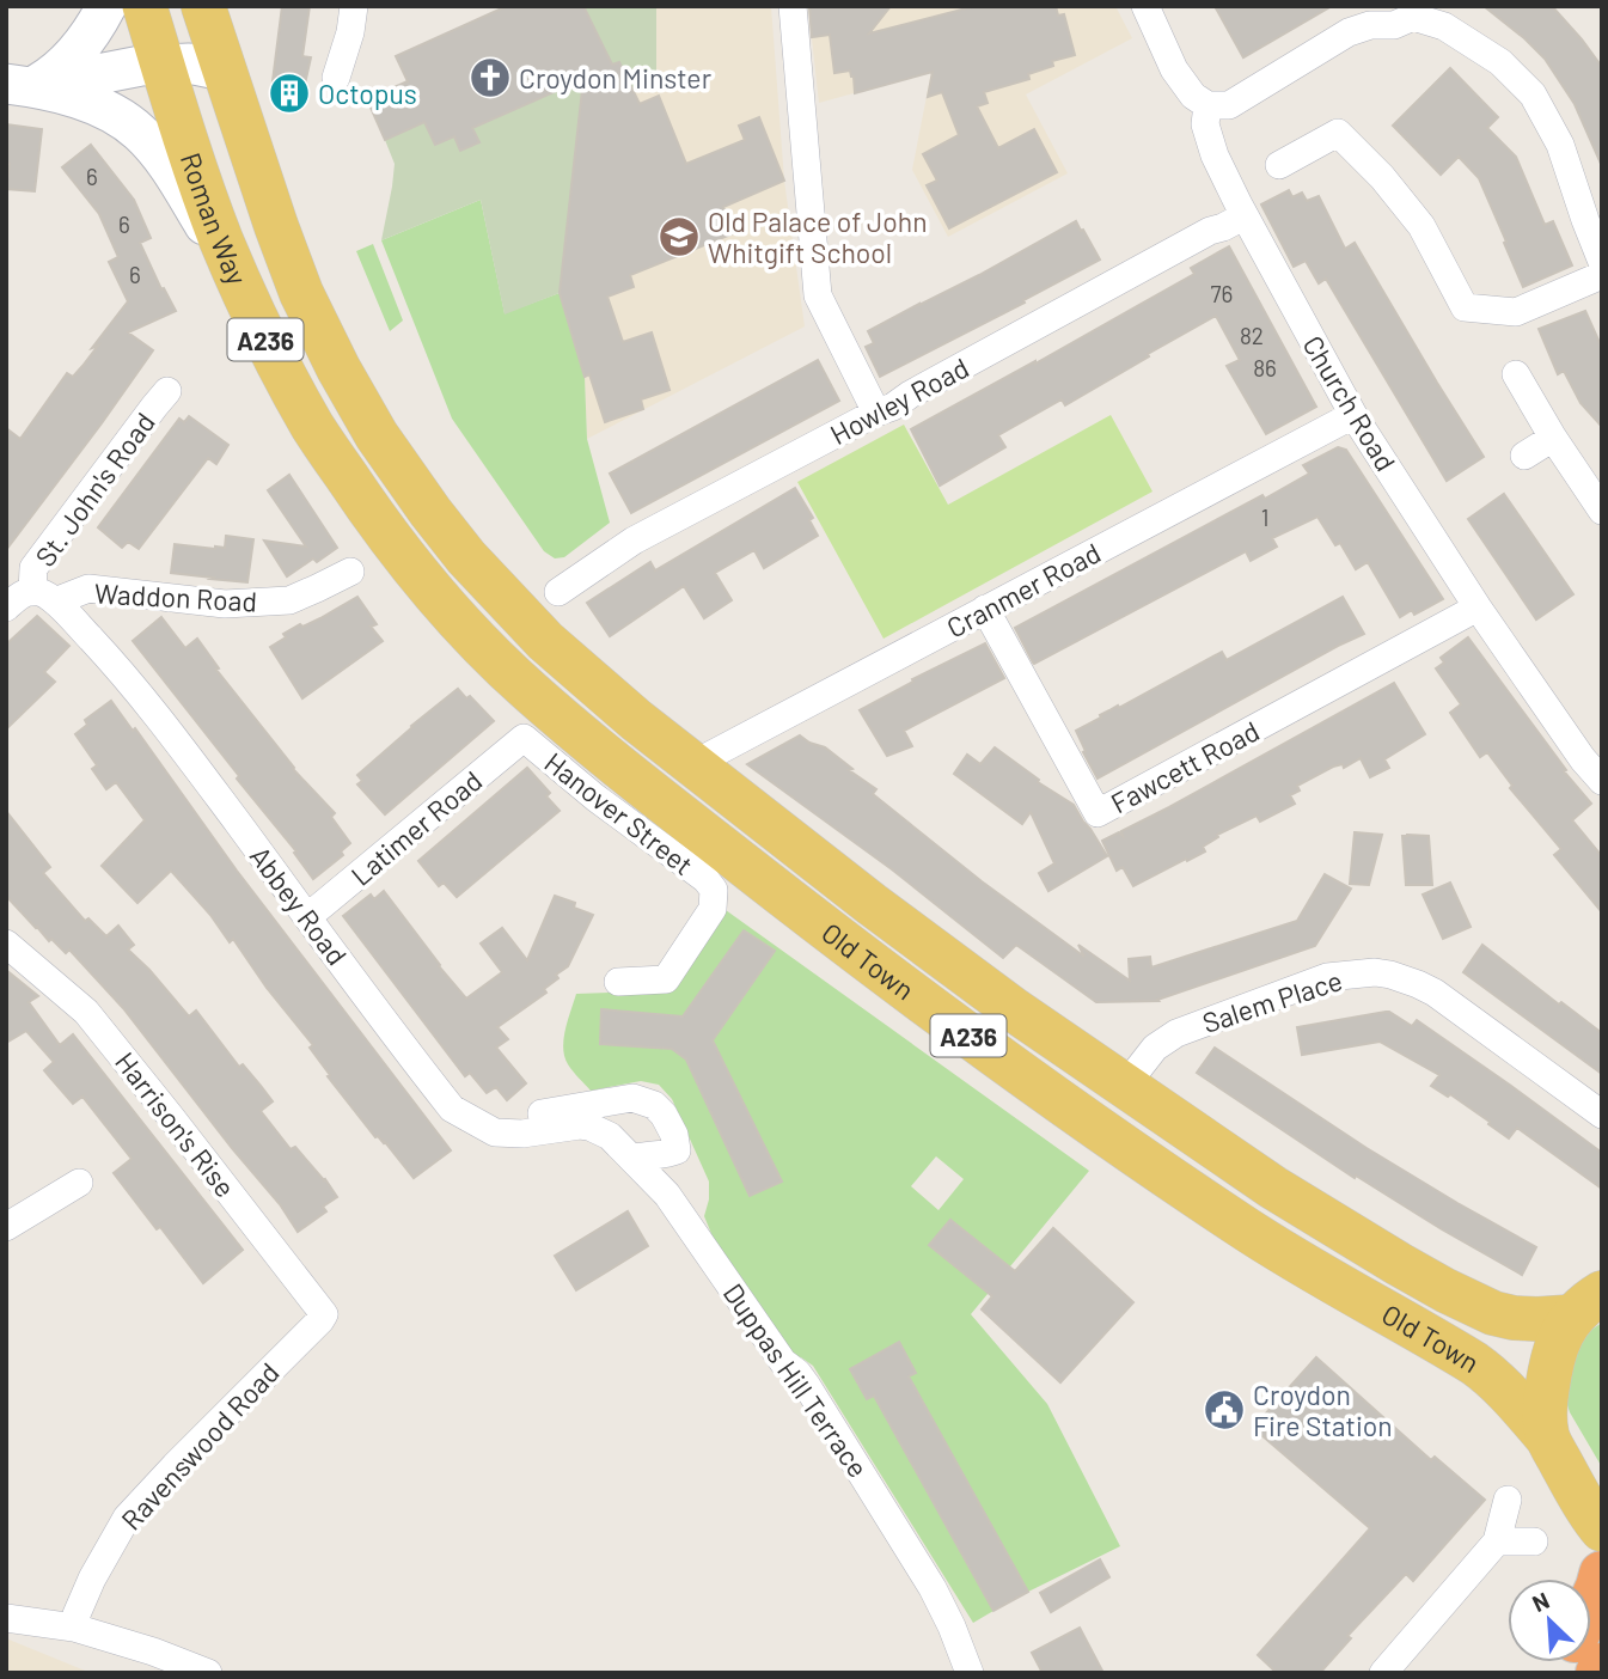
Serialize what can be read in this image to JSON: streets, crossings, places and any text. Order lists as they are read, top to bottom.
{
  "streets": {
    "main road": ["Roman Way", "A236", "Old Town"],
    "street": [
      "Howley Road",
      "Church Road",
      "St. John's Road",
      "Cranmer Road",
      "Waddon Road",
      "Fawcett Road",
      "Hanover Street",
      "Latimer Road",
      "Abbey Road",
      "Salem Place",
      "Harrison's Rise",
      "Duppas Hill Terrace",
      "Ravenswood Road"
    ]
  },
  "crossings": [
    ["Roman Way", "Old Town"],
    ["Howley Road", "Church Road"],
    ["Church Road", "Cranmer Road"],
    ["Church Road", "Fawcett Road"],
    ["St. John's Road", "Waddon Road"],
    ["St. John's Road", "Abbey Road"],
    ["Cranmer Road", "Fawcett Road"],
    ["Cranmer Road", "Old Town"],
    ["Waddon Road", "Abbey Road"],
    ["Hanover Street", "Latimer Road"],
    ["Latimer Road", "Abbey Road"],
    ["Abbey Road", "Duppas Hill Terrace"],
    ["Old Town", "Salem Place"],
    ["Harrison's Rise", "Ravenswood Road"]
  ],
  "places": {
    "church": ["Croydon Minster"],
    "building": ["Octopus"],
    "school or university": ["Old Palace of John Whitgift School"],
    "public building": ["Croydon Fire Station"]
  },
  "house_numbers": [
    "6",
    "6",
    "6",
    "76",
    "82",
    "86",
    "1"
  ],
  "north": "top left"
}
